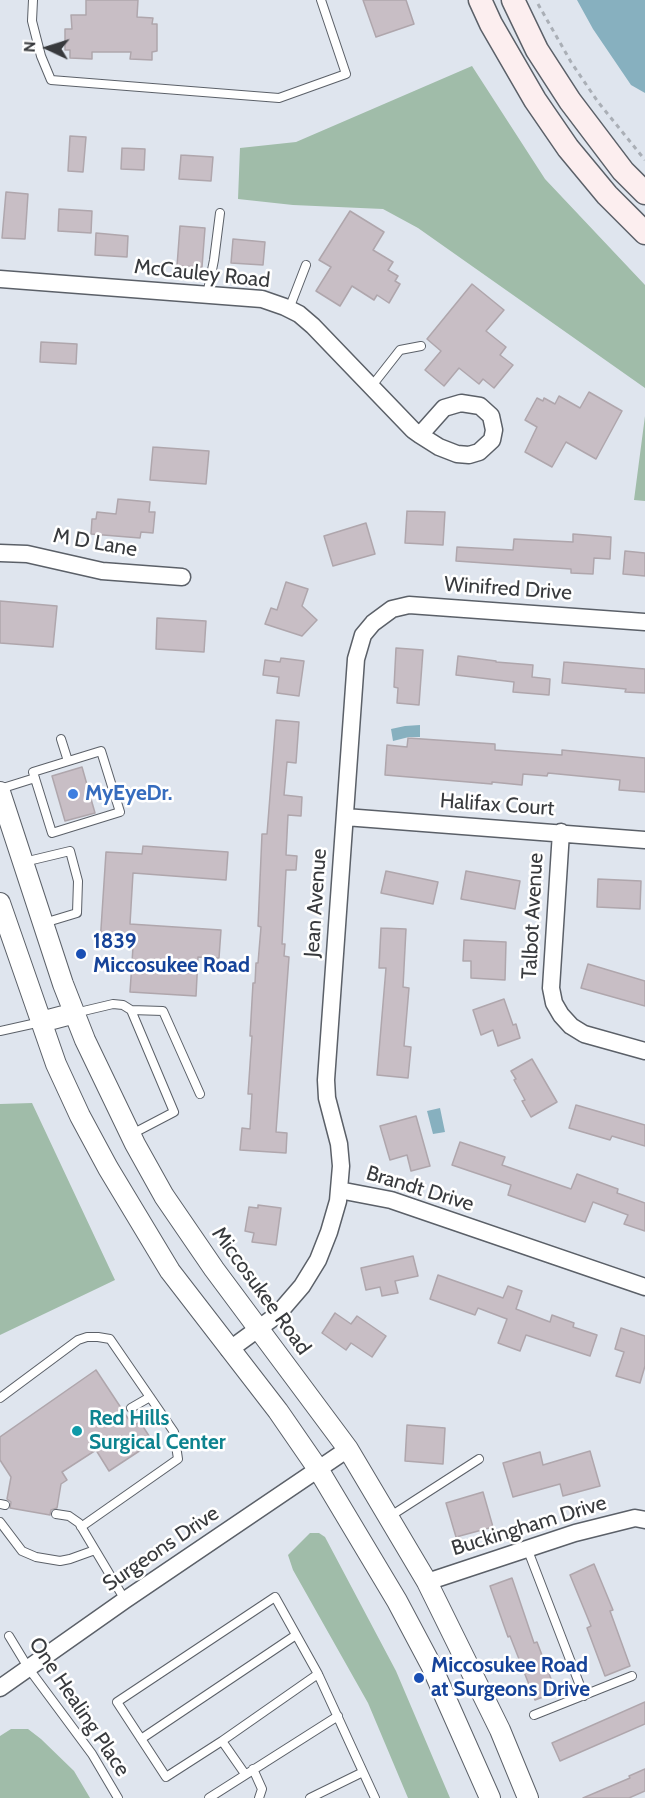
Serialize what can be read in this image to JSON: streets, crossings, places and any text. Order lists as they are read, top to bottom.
{
  "streets": {
    "street": [
      "McCauley Road",
      "M D Lane",
      "Winifred Drive",
      "Halifax Court",
      "Jean Avenue",
      "Talbot Avenue",
      "Brandt Drive",
      "Miccosukee Road",
      "Buckingham Drive",
      "Surgeons Drive"
    ],
    "lane": ["One Healing Place"]
  },
  "crossings": [
    ["Winifred Drive", "Jean Avenue"],
    ["Halifax Court", "Jean Avenue"],
    ["Halifax Court", "Talbot Avenue"],
    ["Jean Avenue", "Brandt Drive"],
    ["Brandt Drive", "Miccosukee Road"],
    ["Miccosukee Road", "Buckingham Drive"],
    ["Miccosukee Road", "Surgeons Drive"],
    ["Surgeons Drive", "One Healing Place"]
  ],
  "places": [
    "MyEyeDr.",
    "1839 Miccosukee Road",
    "Red Hills Surgical Center",
    "Miccosukee Road at Surgeons Drive"
  ],
  "north": "left"
}
